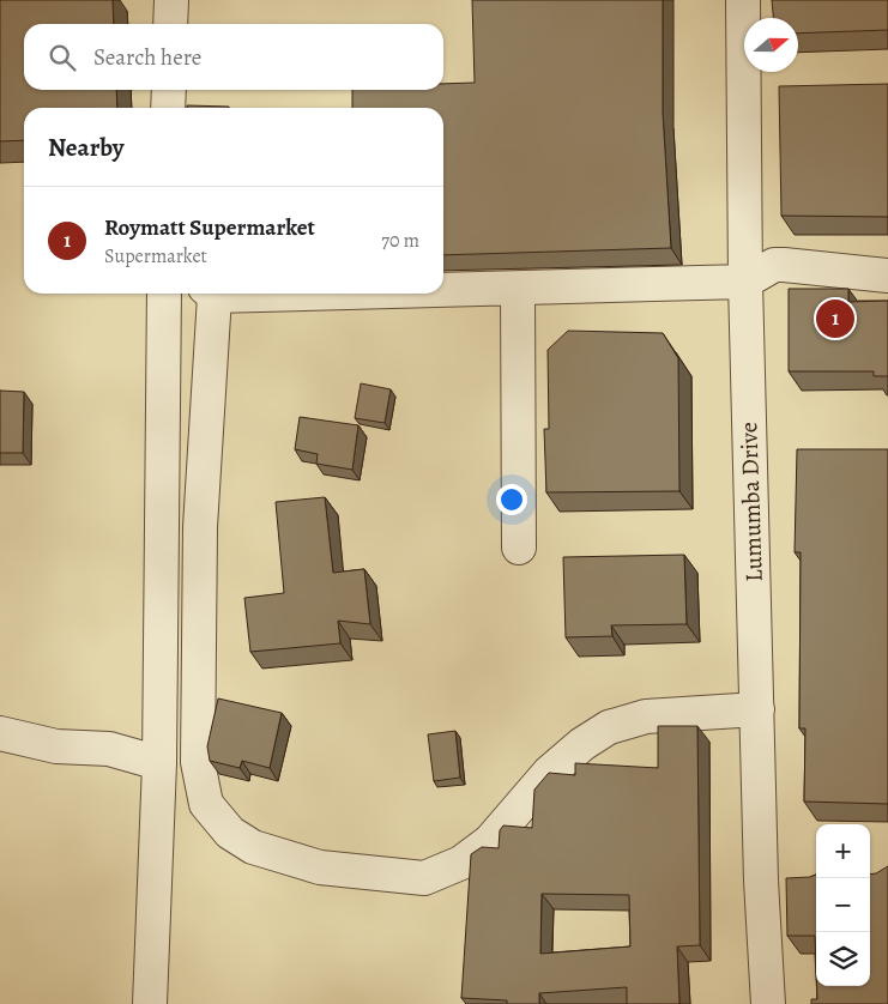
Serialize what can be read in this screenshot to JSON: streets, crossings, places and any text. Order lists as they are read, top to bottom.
{
  "streets": {
    "street": ["Lumumba Drive"]
  },
  "north": "right",
  "page": {
    "search": "Search here",
    "heading": "Nearby",
    "list": [
      {
        "mark": "1",
        "name": "Roymatt Supermarket",
        "note": "Supermarket",
        "value": "70 m"
      }
    ],
    "pins": "1",
    "map_buttons": ["+", "−"]
  }
}
